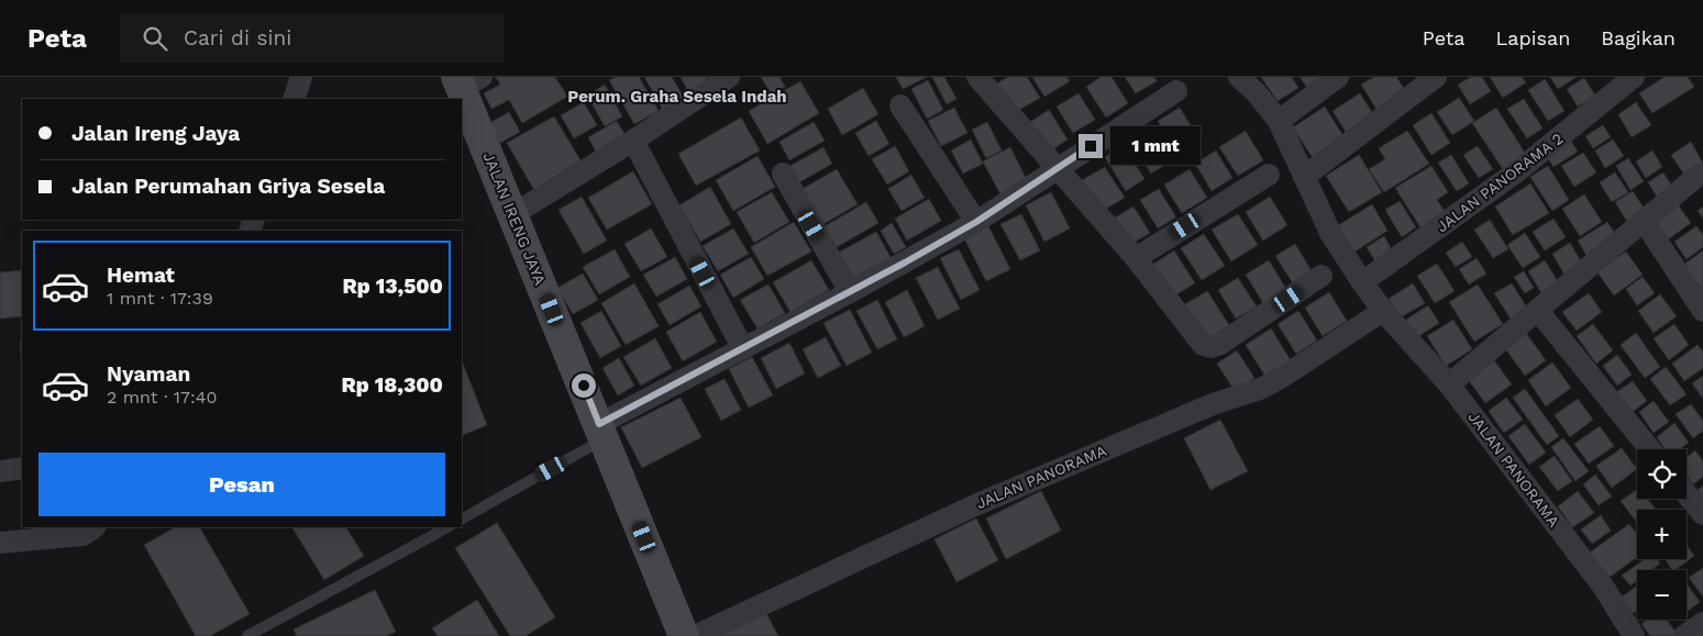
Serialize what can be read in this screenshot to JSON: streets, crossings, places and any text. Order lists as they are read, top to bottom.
{
  "streets": {
    "street": ["JALAN PANORAMA 2", "JALAN IRENG JAYA", "JALAN PANORAMA"]
  },
  "crossings": [
    ["JALAN PANORAMA 2", "JALAN PANORAMA"]
  ],
  "districts": ["Perum. Graha Sesela Indah"],
  "page": {
    "header": "Peta",
    "search": "Cari di sini",
    "nav": ["Peta", "Lapisan", "Bagikan"],
    "banner": ["Jalan Ireng Jaya", "Jalan Perumahan Griya Sesela"],
    "bubble": "1 mnt",
    "list": [
      {
        "name": "Hemat",
        "note": "1 mnt · 17:39",
        "value": "Rp 13,500"
      },
      {
        "name": "Nyaman",
        "note": "2 mnt · 17:40",
        "value": "Rp 18,300"
      }
    ],
    "buttons": "Pesan",
    "map_buttons": ["+", "−"]
  }
}
